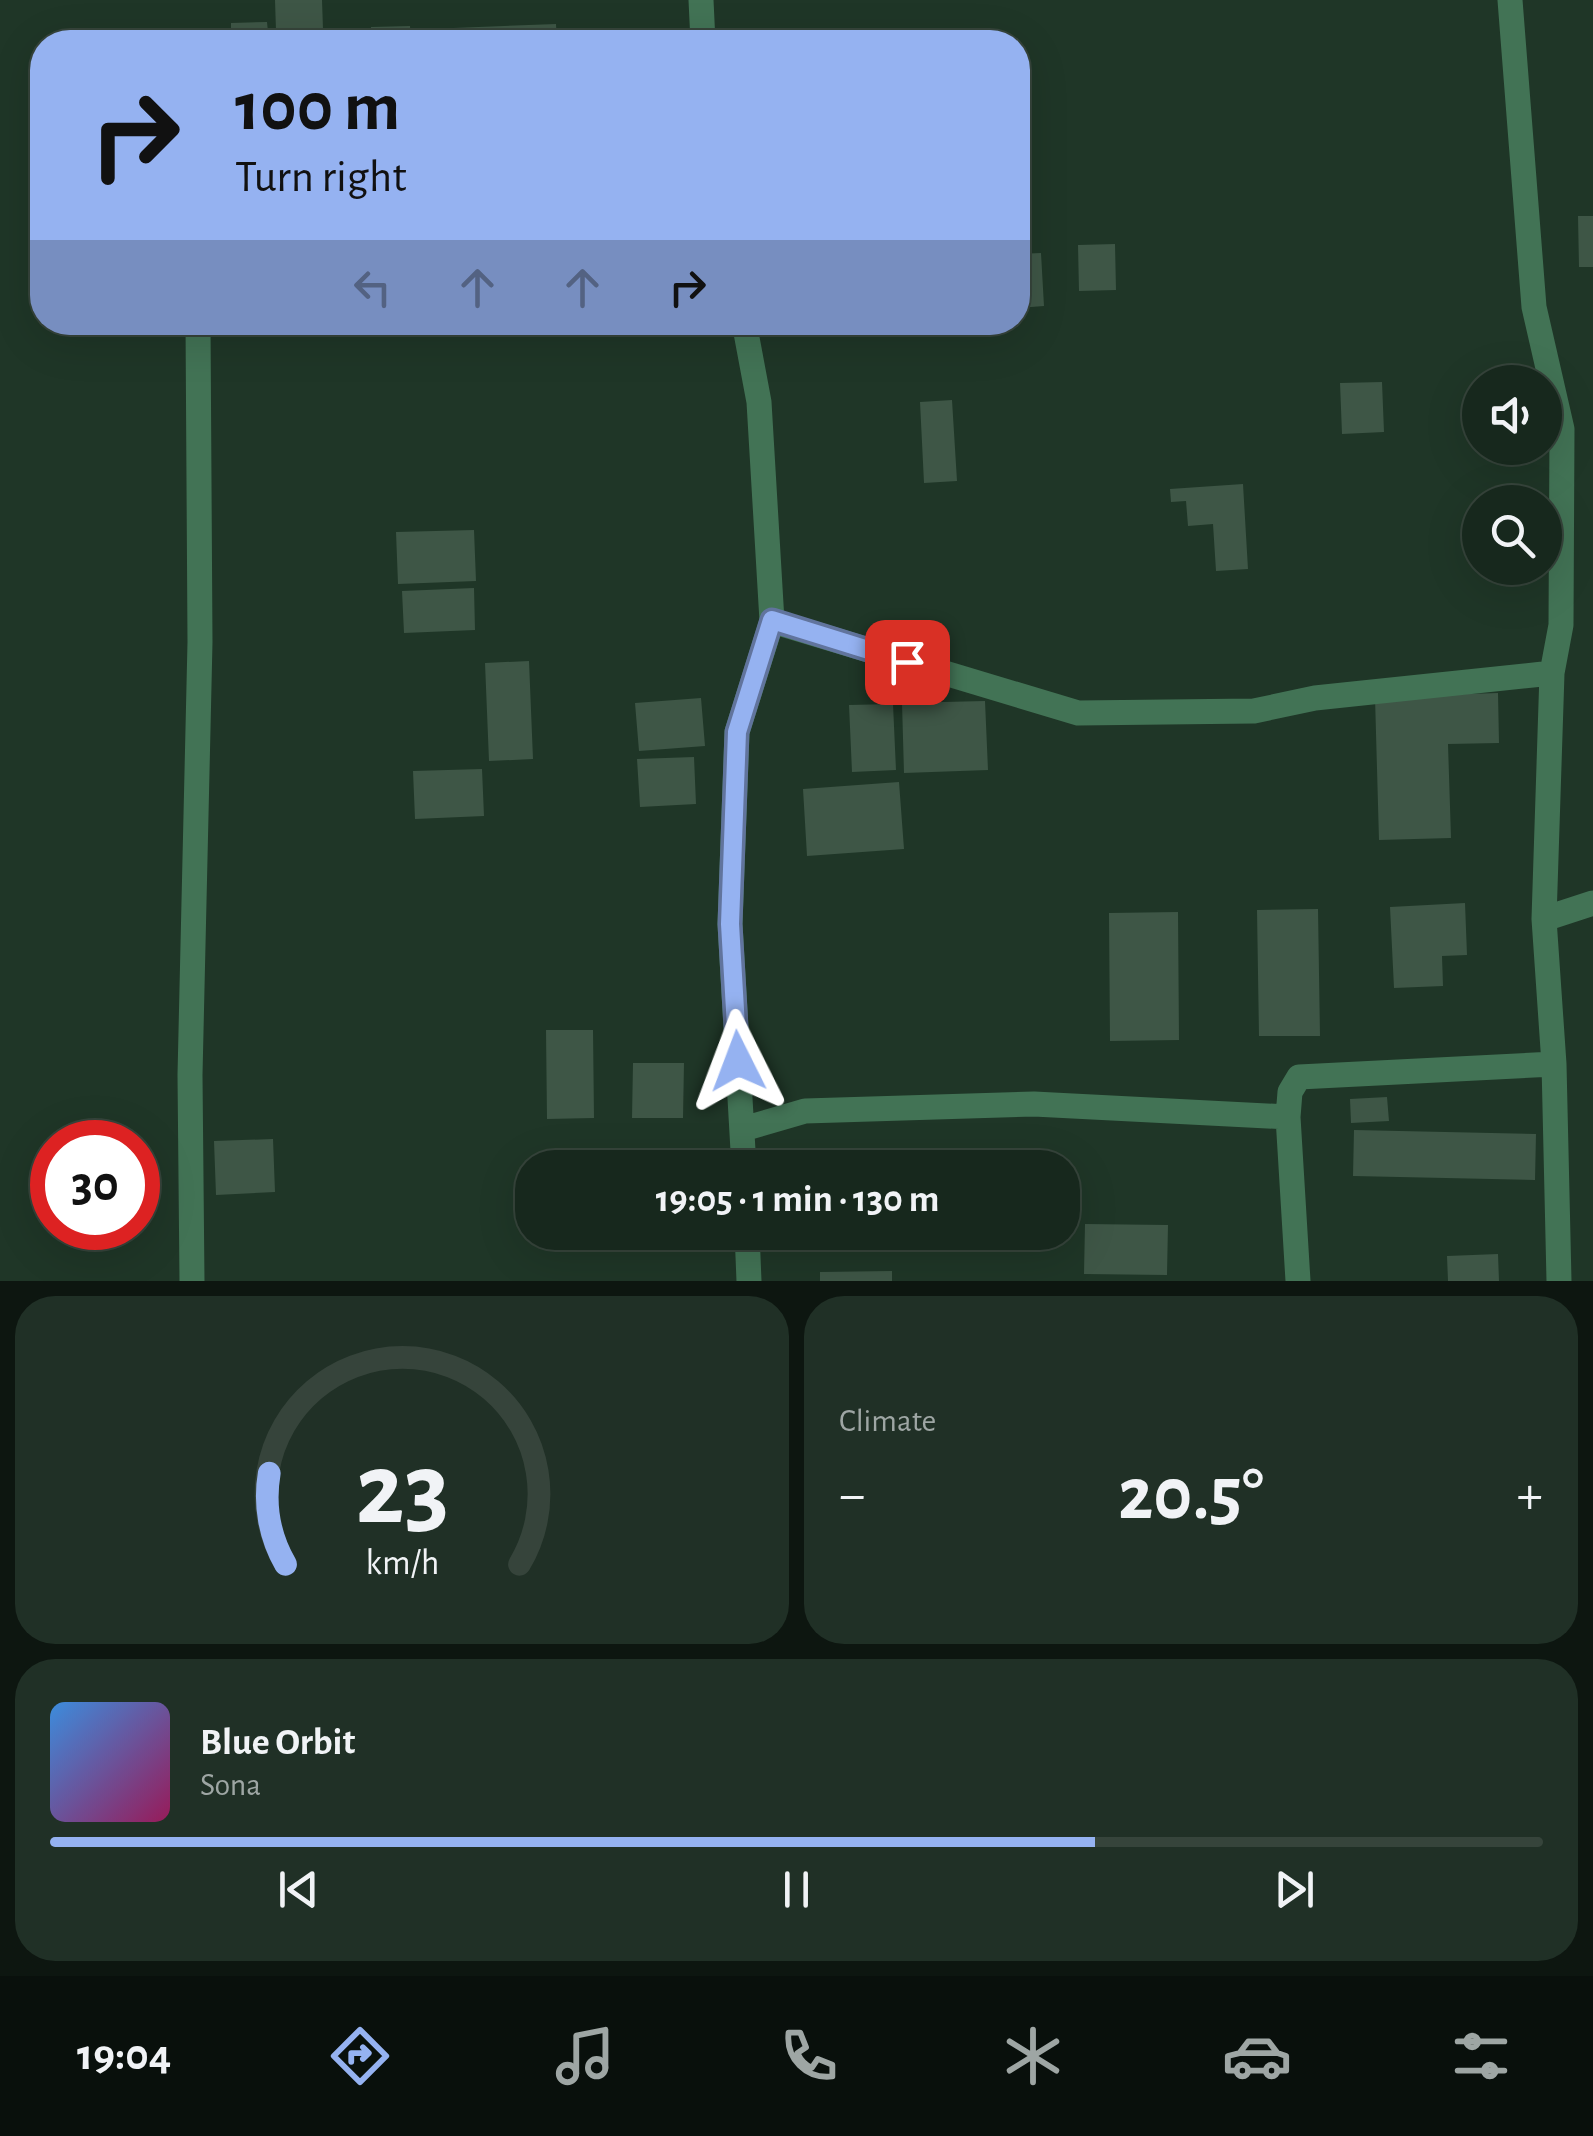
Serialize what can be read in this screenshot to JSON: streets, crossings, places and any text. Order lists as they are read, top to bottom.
{
  "page": {
    "turn": ["100 m", "Turn right"],
    "limit": "30",
    "trip": "19:05 · 1 min · 130 m",
    "tile": "Climate",
    "heat": ["−", "20.5°", "+"],
    "song": ["Blue Orbit", "Sona"],
    "tabs": "19:04",
    "gauge": ["23", "km/h"]
  }
}
